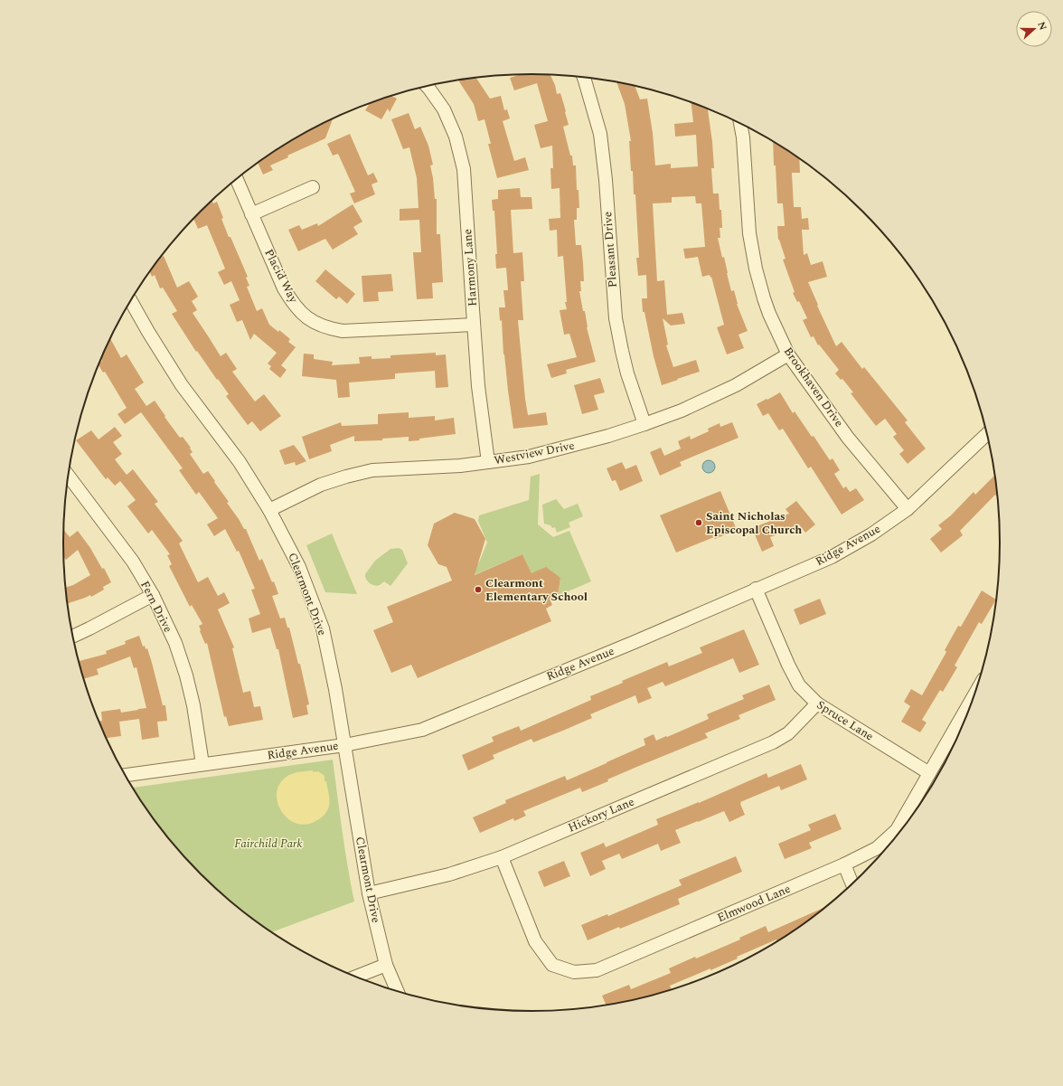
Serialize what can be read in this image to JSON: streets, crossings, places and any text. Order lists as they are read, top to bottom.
{
  "streets": {
    "street": [
      "Pleasant Drive",
      "Harmony Lane",
      "Placid Way",
      "Brookhaven Drive",
      "Westview Drive",
      "Ridge Avenue",
      "Clearmont Drive",
      "Fern Drive",
      "Spruce Lane",
      "Hickory Lane",
      "Elmwood Lane"
    ]
  },
  "crossings": [
    ["Pleasant Drive", "Westview Drive"],
    ["Harmony Lane", "Placid Way"],
    ["Harmony Lane", "Westview Drive"],
    ["Brookhaven Drive", "Westview Drive"],
    ["Brookhaven Drive", "Ridge Avenue"],
    ["Westview Drive", "Clearmont Drive"],
    ["Ridge Avenue", "Clearmont Drive"],
    ["Ridge Avenue", "Fern Drive"],
    ["Ridge Avenue", "Spruce Lane"],
    ["Clearmont Drive", "Hickory Lane"],
    ["Spruce Lane", "Hickory Lane"],
    ["Spruce Lane", "Elmwood Lane"],
    ["Hickory Lane", "Elmwood Lane"]
  ],
  "parks": ["Fairchild Park"],
  "places": ["Saint Nicholas Episcopal Church", "Clearmont Elementary School"],
  "north": "right"
}
